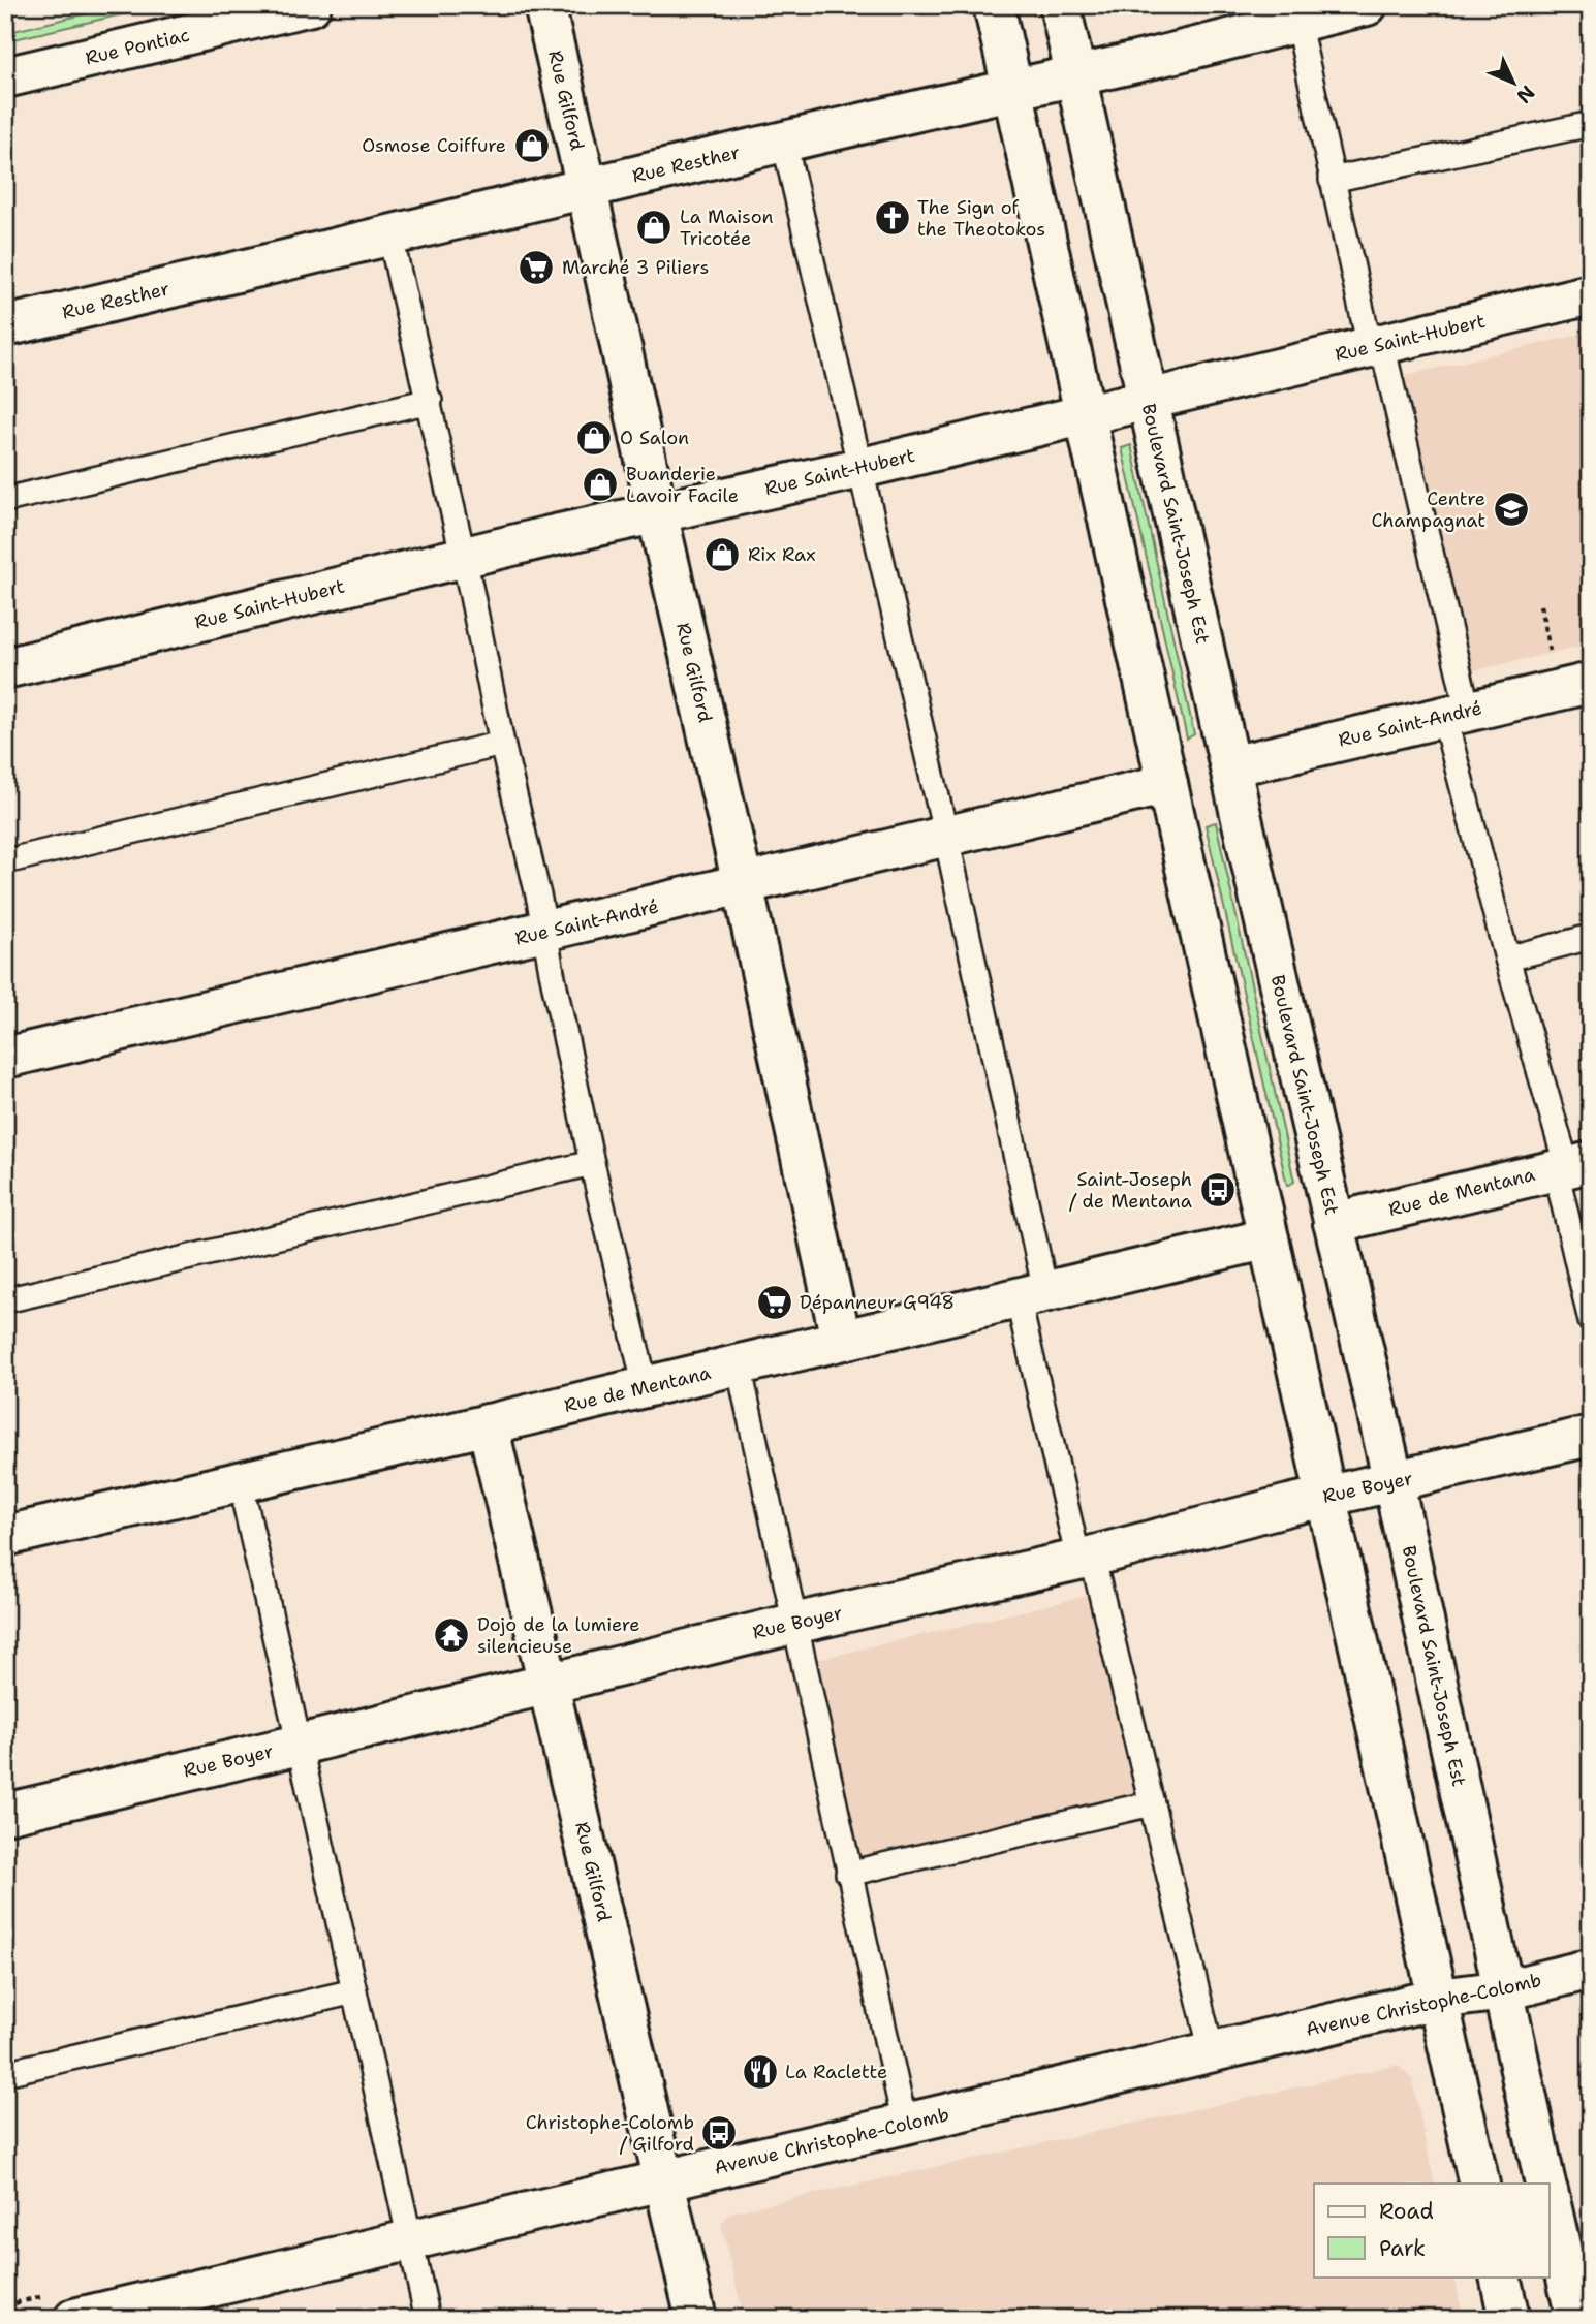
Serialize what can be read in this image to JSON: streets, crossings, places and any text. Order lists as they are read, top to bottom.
{
  "streets": {
    "street": [
      "Rue Pontiac",
      "Rue Gilford",
      "Rue Resther",
      "Rue Saint-Hubert",
      "Boulevard Saint-Joseph Est",
      "Rue Saint-André",
      "Rue de Mentana",
      "Rue Boyer",
      "Avenue Christophe-Colomb"
    ]
  },
  "crossings": [
    ["Rue Gilford", "Rue Resther"],
    ["Rue Gilford", "Rue Saint-Hubert"],
    ["Rue Gilford", "Rue Saint-André"],
    ["Rue Gilford", "Rue de Mentana"],
    ["Rue Gilford", "Rue Boyer"],
    ["Rue Gilford", "Avenue Christophe-Colomb"],
    ["Rue Resther", "Boulevard Saint-Joseph Est"],
    ["Rue Saint-Hubert", "Boulevard Saint-Joseph Est"],
    ["Boulevard Saint-Joseph Est", "Rue Saint-André"],
    ["Boulevard Saint-Joseph Est", "Rue de Mentana"],
    ["Boulevard Saint-Joseph Est", "Rue Boyer"],
    ["Boulevard Saint-Joseph Est", "Avenue Christophe-Colomb"]
  ],
  "places": {
    "shop": [
      "Osmose Coiffure",
      "La Maison Tricotée",
      "O Salon",
      "Buanderie Lavoir Facile",
      "Rix Rax"
    ],
    "church": ["The Sign of the Theotokos"],
    "supermarket": ["Marché 3 Piliers", "Dépanneur G948"],
    "school or university": ["Centre Champagnat"],
    "bus stop": ["Saint-Joseph / de Mentana", "Christophe-Colomb / Gilford"],
    "temple": ["Dojo de la lumiere silencieuse"],
    "restaurant": ["La Raclette"]
  },
  "legend": ["Road", "Park"],
  "north": "bottom right"
}
